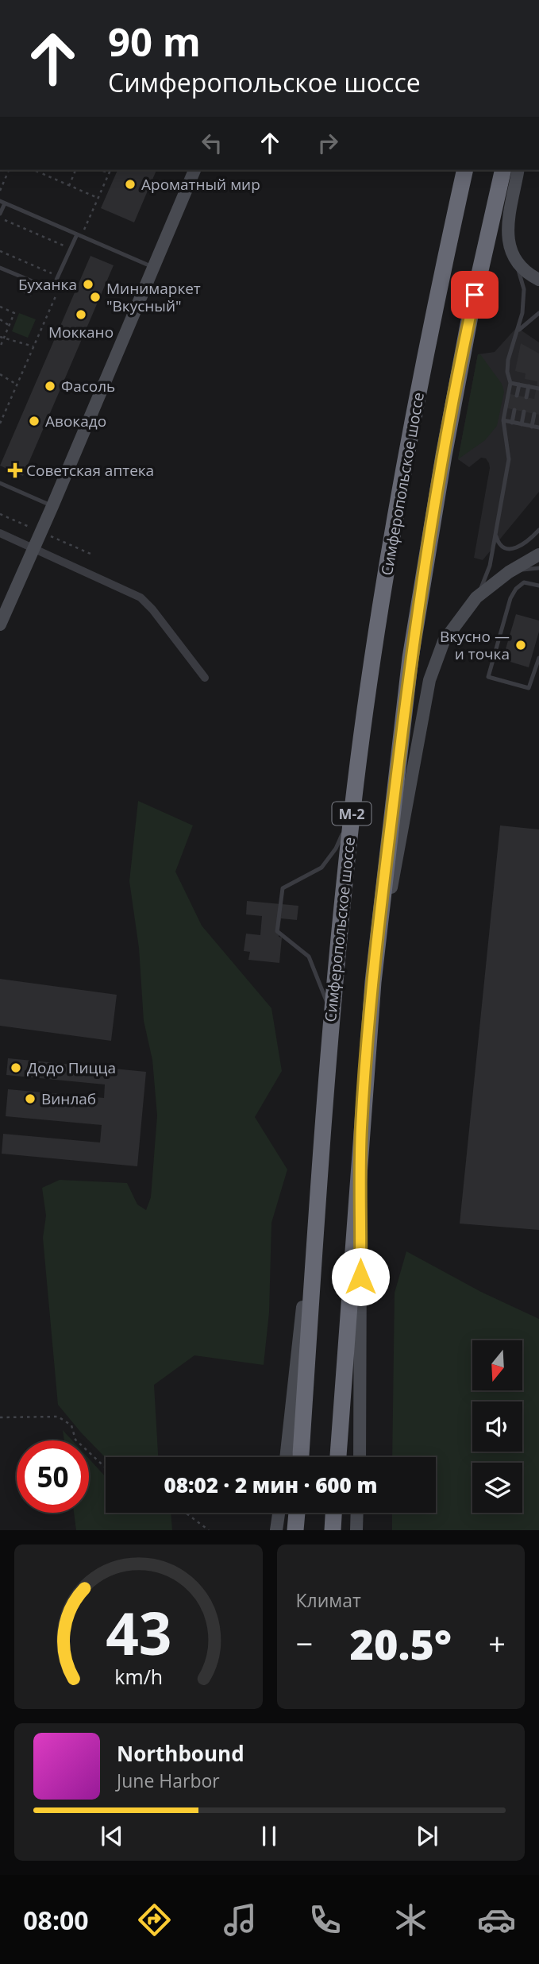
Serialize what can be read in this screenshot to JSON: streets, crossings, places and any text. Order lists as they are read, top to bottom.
{
  "streets": {
    "highway": ["Симферопольское шоссе", "М-2"]
  },
  "places": {
    "other": [
      "Ароматный мир",
      "Буханка",
      "Минимаркет \"Вкусный\"",
      "Моккано",
      "Фасоль",
      "Авокадо",
      "Вкусно — и точка",
      "Додо Пицца",
      "Винлаб"
    ],
    "health": ["Советская аптека"]
  },
  "north": "bottom",
  "page": {
    "turn": ["90 m", "Симферопольское шоссе"],
    "limit": "50",
    "trip": "08:02 · 2 мин · 600 m",
    "tile": "Климат",
    "heat": ["−", "20.5°", "+"],
    "song": ["Northbound", "June Harbor"],
    "tabs": "08:00",
    "gauge": ["43", "km/h"]
  }
}
